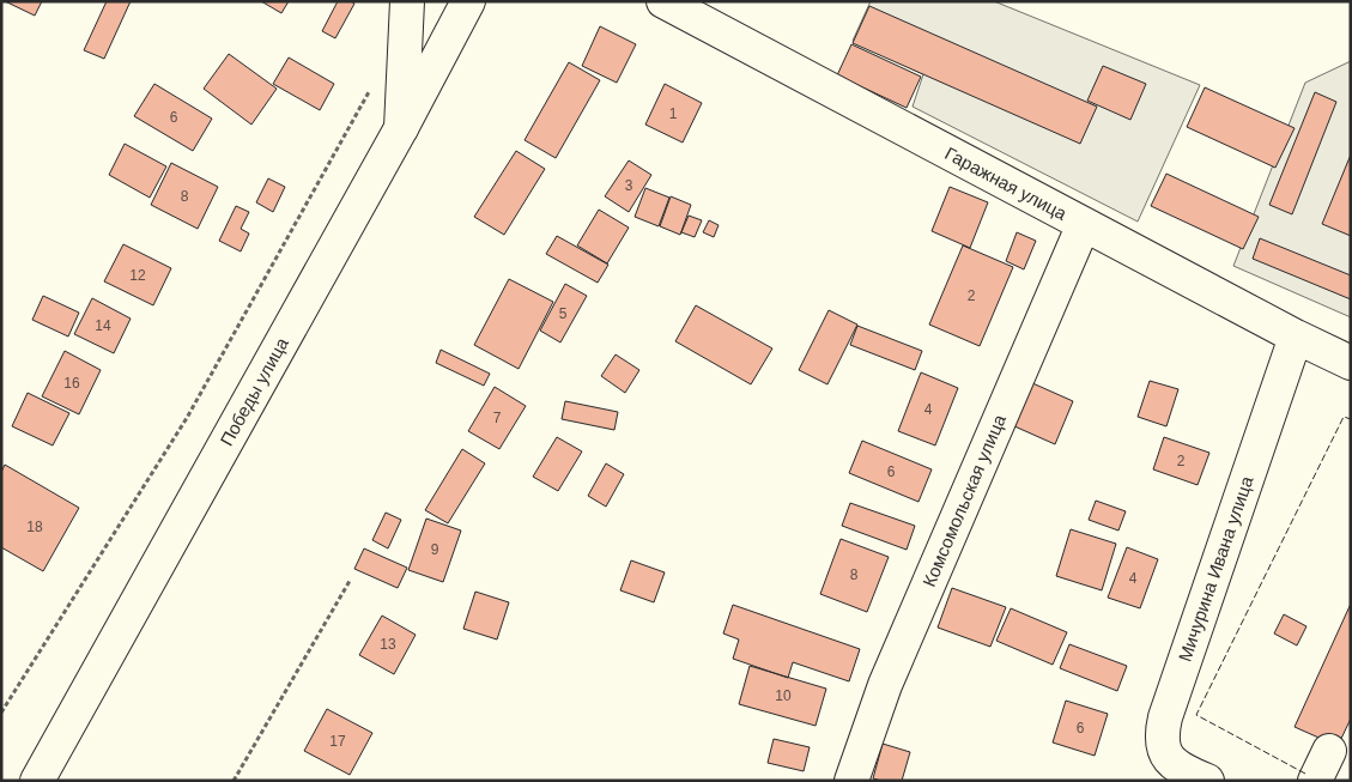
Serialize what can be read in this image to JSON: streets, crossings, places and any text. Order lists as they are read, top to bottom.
{
  "streets": {
    "street": [
      "Гаражная улица",
      "Победы улица",
      "Комсомольская улица",
      "Мичурина Ивана улица"
    ]
  },
  "crossings": [
    ["Гаражная улица", "Комсомольская улица"],
    ["Гаражная улица", "Мичурина Ивана улица"]
  ],
  "house_numbers": [
    "1",
    "6",
    "3",
    "8",
    "12",
    "2",
    "5",
    "14",
    "16",
    "4",
    "7",
    "2",
    "6",
    "18",
    "9",
    "8",
    "4",
    "13",
    "10",
    "6",
    "17"
  ]
}
